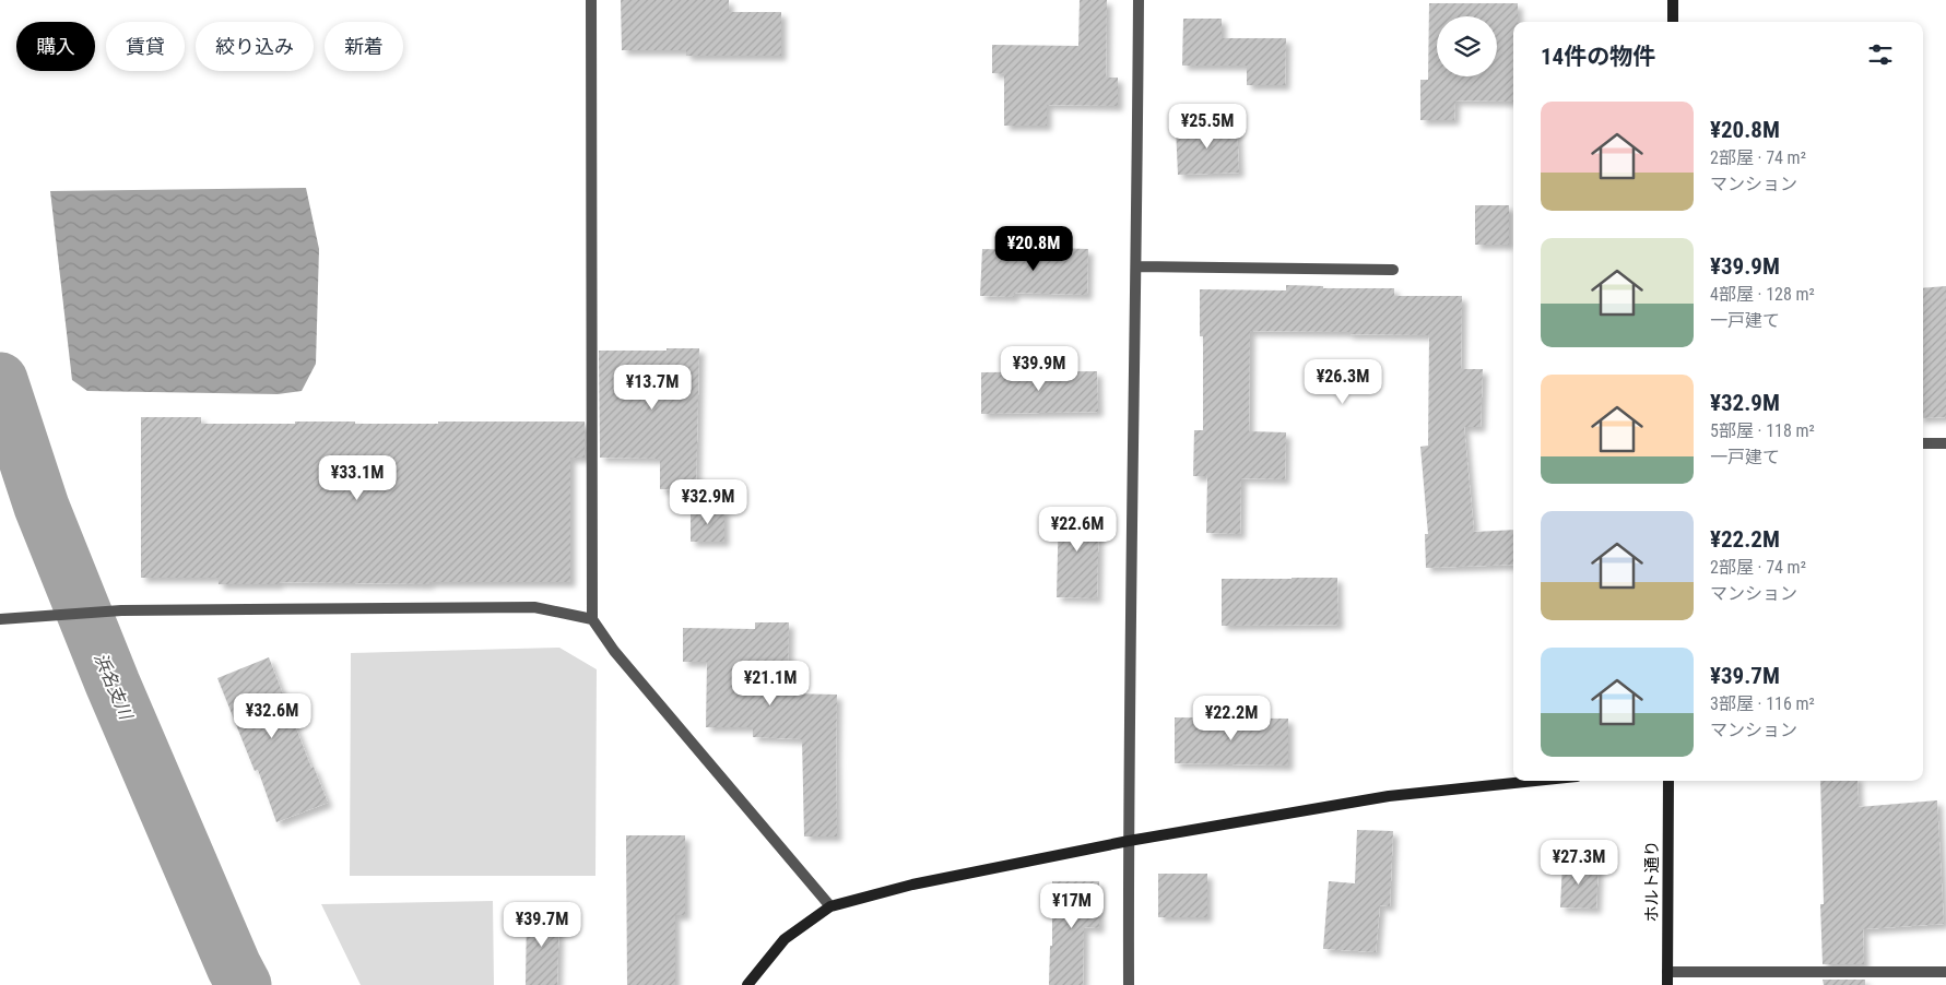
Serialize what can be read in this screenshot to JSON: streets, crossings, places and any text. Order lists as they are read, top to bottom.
{
  "streets": {
    "street": ["ホルト通り"]
  },
  "water": ["浜名支川"],
  "page": {
    "chip": [
      "購入",
      "賃貸",
      "絞り込み",
      "新着"
    ],
    "heading": "14件の物件",
    "list": [
      {
        "name": "¥20.8M",
        "note": "2部屋 · 74 m² · マンション"
      },
      {
        "name": "¥39.9M",
        "note": "4部屋 · 128 m² · 一戸建て"
      },
      {
        "name": "¥32.9M",
        "note": "5部屋 · 118 m² · 一戸建て"
      },
      {
        "name": "¥22.2M",
        "note": "2部屋 · 74 m² · マンション"
      },
      {
        "name": "¥39.7M",
        "note": "3部屋 · 116 m² · マンション"
      }
    ],
    "price": [
      "¥25.5M",
      "¥20.8M",
      "¥39.9M",
      "¥26.3M",
      "¥13.7M",
      "¥33.1M",
      "¥32.9M",
      "¥22.6M",
      "¥21.1M",
      "¥32.6M",
      "¥22.2M",
      "¥27.3M",
      "¥17M",
      "¥39.7M"
    ]
  }
}
